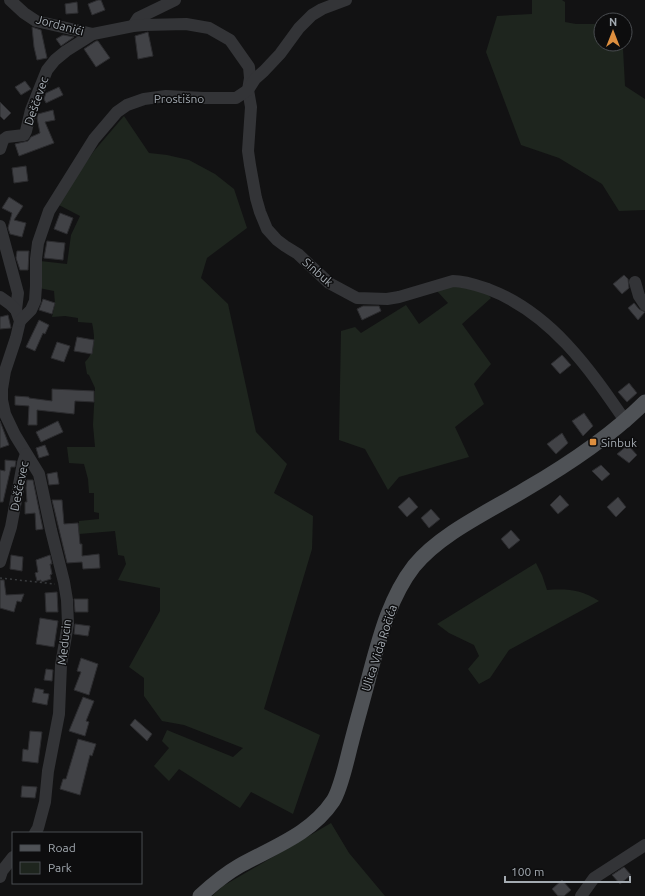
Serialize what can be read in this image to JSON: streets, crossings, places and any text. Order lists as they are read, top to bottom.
{
  "streets": {
    "main road": ["Ulica Vida Ročića"],
    "street": [
      "Jordanići",
      "Prostišno",
      "Deščevec",
      "Sinbuk",
      "Meducin"
    ]
  },
  "crossings": [
    ["Jordanići", "Deščevec"],
    ["Jordanići", "Sinbuk"],
    ["Prostišno", "Deščevec"],
    ["Prostišno", "Sinbuk"],
    ["Deščevec", "Sinbuk"],
    ["Deščevec", "Meducin"],
    ["Sinbuk", "Ulica Vida Ročića"]
  ],
  "places": {
    "transit": ["Sinbuk"]
  },
  "legend": ["Road", "Park"],
  "scale_bar": "100 m",
  "north": "top"
}
